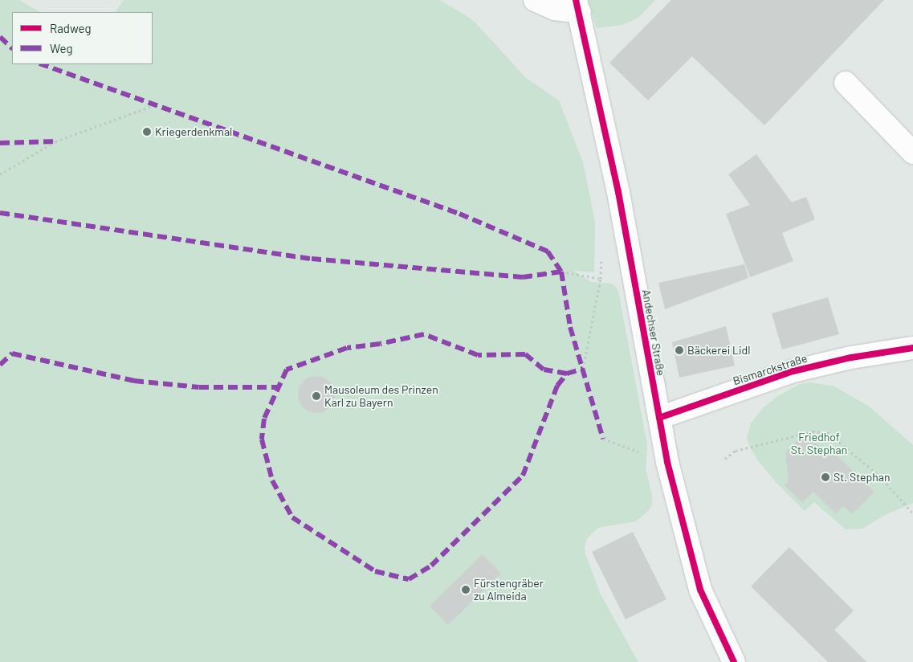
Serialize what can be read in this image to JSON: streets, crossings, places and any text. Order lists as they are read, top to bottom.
{
  "streets": {
    "street": ["Andechser Straße", "Bismarckstraße"]
  },
  "crossings": [
    ["Andechser Straße", "Bismarckstraße"]
  ],
  "parks": ["Friedhof St. Stephan"],
  "places": [
    "Kriegerdenkmal",
    "Bäckerei Lidl",
    "Mausoleum des Prinzen Karl zu Bayern",
    "St. Stephan",
    "Fürstengräber zu Almeida"
  ],
  "legend": ["Radweg", "Weg"]
}
